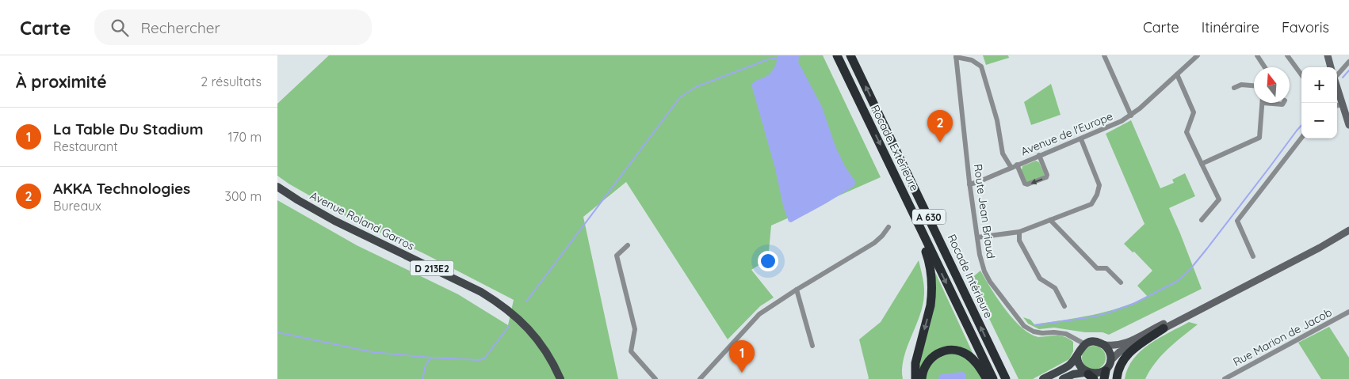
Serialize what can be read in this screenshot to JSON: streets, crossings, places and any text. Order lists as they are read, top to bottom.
{
  "streets": {
    "highway": ["Rocade Extérieure", "A 630", "Rocade Intérieure"],
    "main road": ["Avenue Roland Garros", "D 213E2"],
    "street": ["Avenue de l'Europe", "Route Jean Briaud", "Rue Marion de Jacob"]
  },
  "crossings": [
    ["Avenue de l'Europe", "Route Jean Briaud"]
  ],
  "one_way": ["Rocade Extérieure", "Rocade Intérieure"],
  "north": "top",
  "page": {
    "header": "Carte",
    "search": "Rechercher",
    "nav": ["Carte", "Itinéraire", "Favoris"],
    "heading": ["À proximité", "2 résultats"],
    "map_buttons": ["+", "−"],
    "list": [
      {
        "mark": "1",
        "name": "La Table Du Stadium",
        "note": "Restaurant",
        "value": "170 m"
      },
      {
        "mark": "2",
        "name": "AKKA Technologies",
        "note": "Bureaux",
        "value": "300 m"
      }
    ],
    "pins": ["2", "1"]
  }
}
